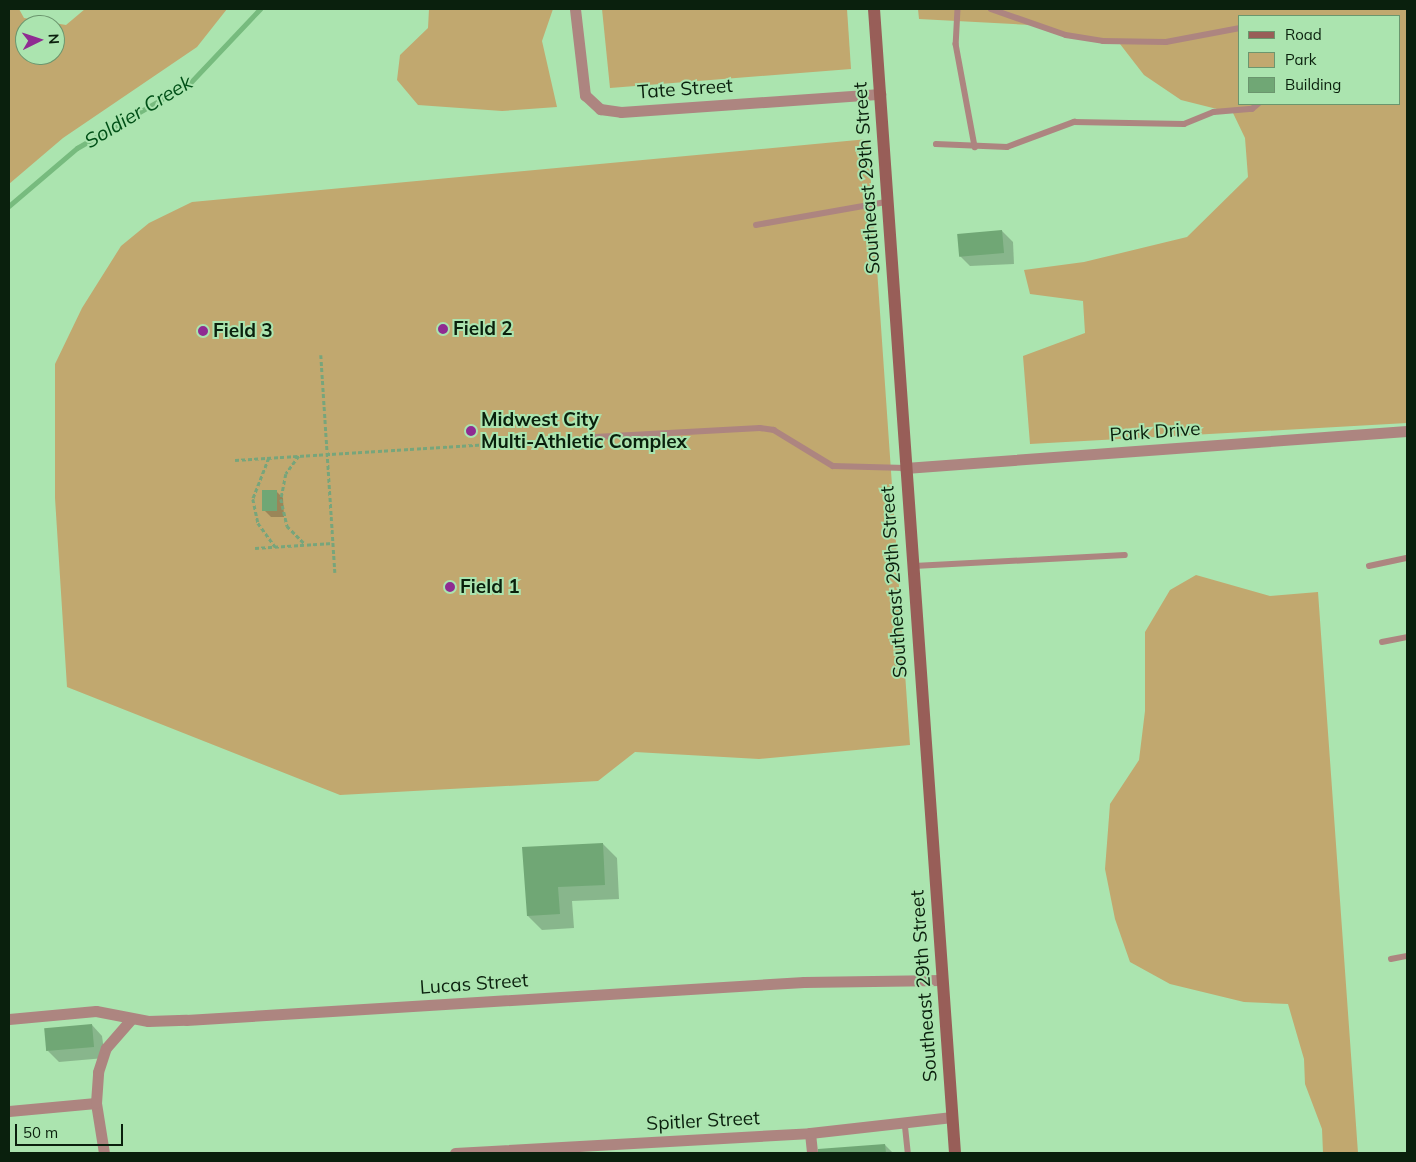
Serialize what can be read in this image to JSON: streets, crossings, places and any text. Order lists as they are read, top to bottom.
{
  "streets": {
    "main road": ["Southeast 29th Street"],
    "street": [
      "Tate Street",
      "Park Drive",
      "Lucas Street",
      "Spitler Street"
    ]
  },
  "crossings": [
    ["Tate Street", "Southeast 29th Street"],
    ["Southeast 29th Street", "Park Drive"],
    ["Southeast 29th Street", "Lucas Street"],
    ["Southeast 29th Street", "Spitler Street"]
  ],
  "water": ["Soldier Creek"],
  "places": [
    "Field 2",
    "Field 3",
    "Midwest City Multi-Athletic Complex",
    "Field 1"
  ],
  "legend": ["Road", "Park", "Building"],
  "scale_bar": "50 m",
  "north": "right"
}
